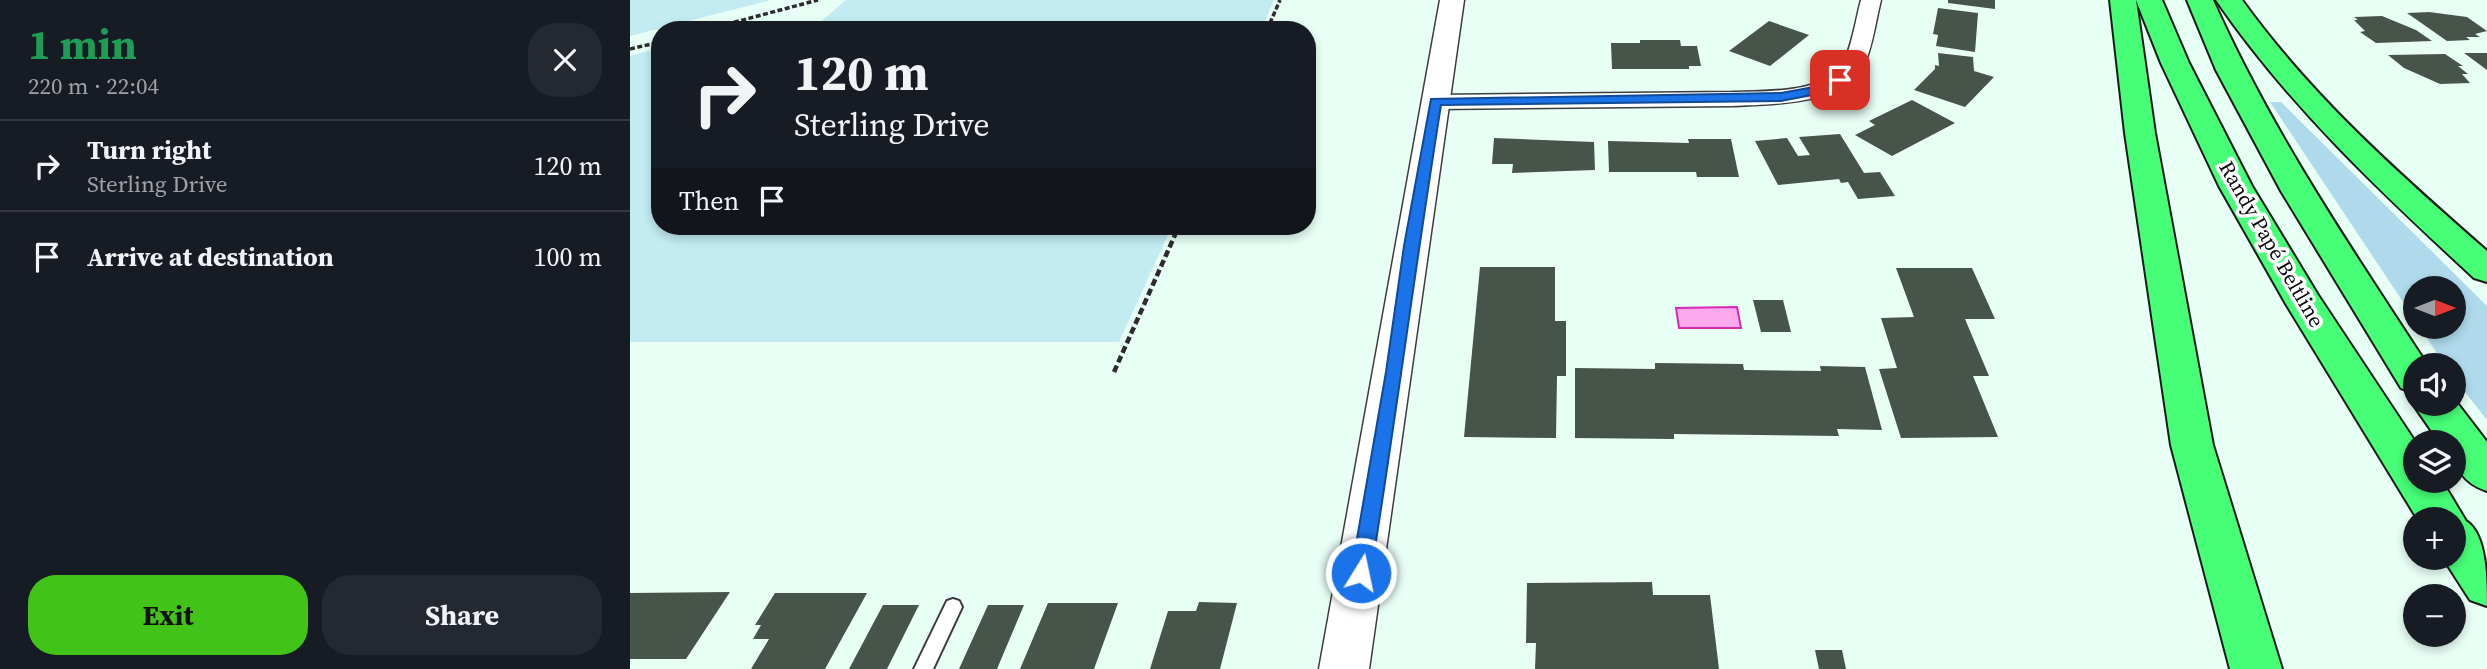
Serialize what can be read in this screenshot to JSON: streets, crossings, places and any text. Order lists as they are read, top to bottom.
{
  "streets": {
    "highway": ["Randy Papé Beltline"]
  },
  "north": "right",
  "page": {
    "heading": ["1 min", "220 m · 22:04"],
    "turn": ["120 m", "Sterling Drive"],
    "list": [
      {
        "name": "Turn right",
        "note": "Sterling Drive",
        "value": "120 m"
      },
      {
        "name": "Arrive at destination",
        "value": "100 m"
      }
    ],
    "then": "Then",
    "map_buttons": ["+", "−"],
    "buttons": ["Exit", "Share"]
  }
}
